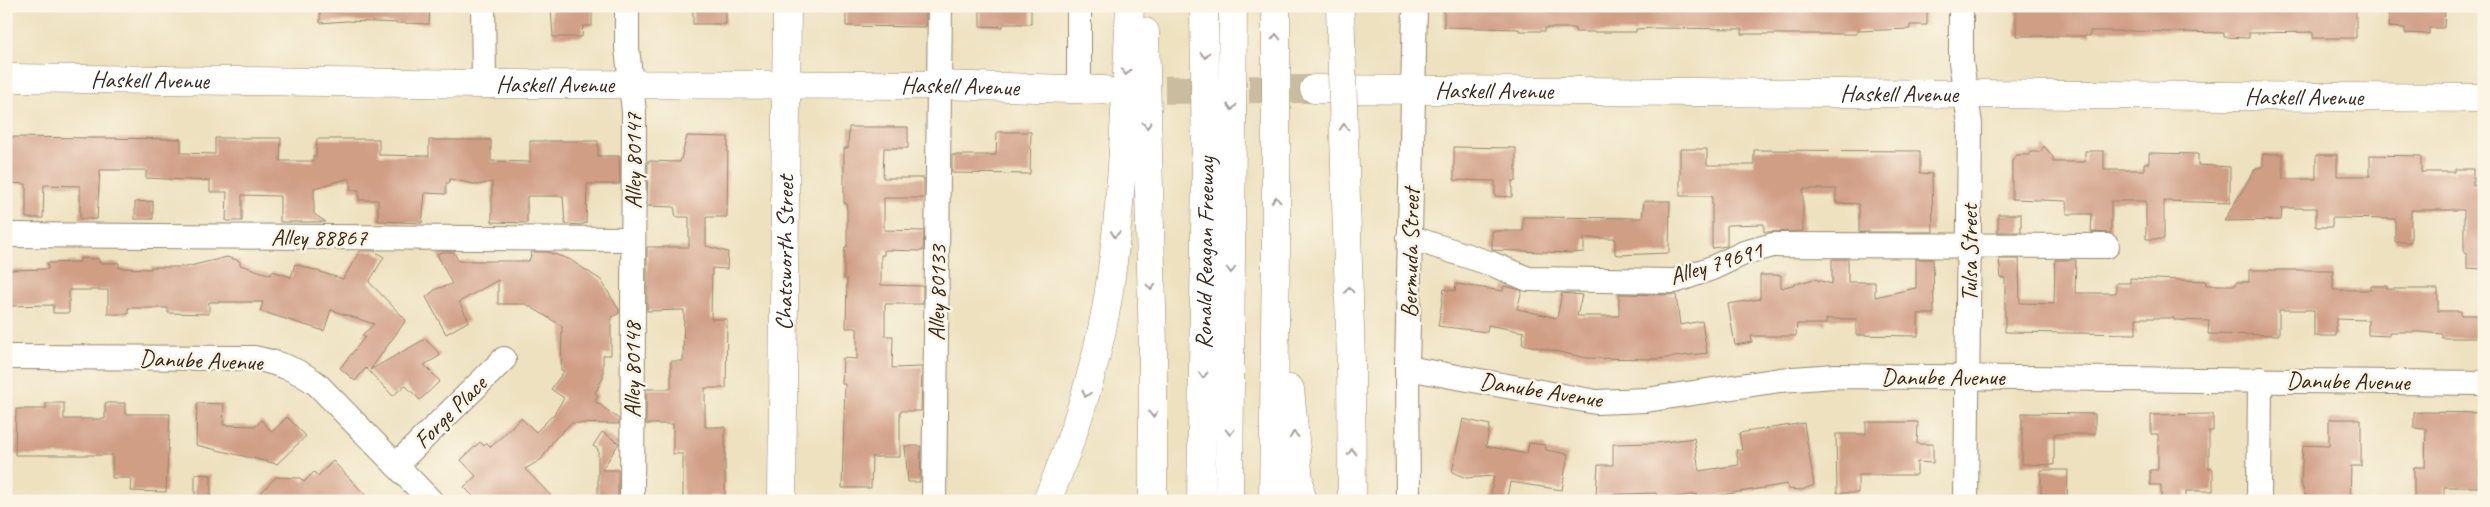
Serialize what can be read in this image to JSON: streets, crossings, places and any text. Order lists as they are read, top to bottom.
{
  "streets": {
    "main road": ["Haskell Avenue", "Chatsworth Street", "Ronald Reagan Freeway"],
    "street": [
      "Alley 80147",
      "Alley 88867",
      "Bermuda Street",
      "Tulsa Street",
      "Alley 79691",
      "Alley 80133",
      "Danube Avenue",
      "Alley 80148",
      "Forge Place"
    ]
  },
  "crossings": [
    ["Haskell Avenue", "Alley 80147"],
    ["Haskell Avenue", "Chatsworth Street"],
    ["Haskell Avenue", "Bermuda Street"],
    ["Haskell Avenue", "Tulsa Street"],
    ["Haskell Avenue", "Alley 80133"],
    ["Alley 80147", "Alley 88867"],
    ["Alley 80147", "Alley 80148"],
    ["Alley 88867", "Alley 80148"],
    ["Bermuda Street", "Alley 79691"],
    ["Bermuda Street", "Danube Avenue"],
    ["Tulsa Street", "Alley 79691"],
    ["Tulsa Street", "Danube Avenue"],
    ["Danube Avenue", "Forge Place"]
  ]
}
